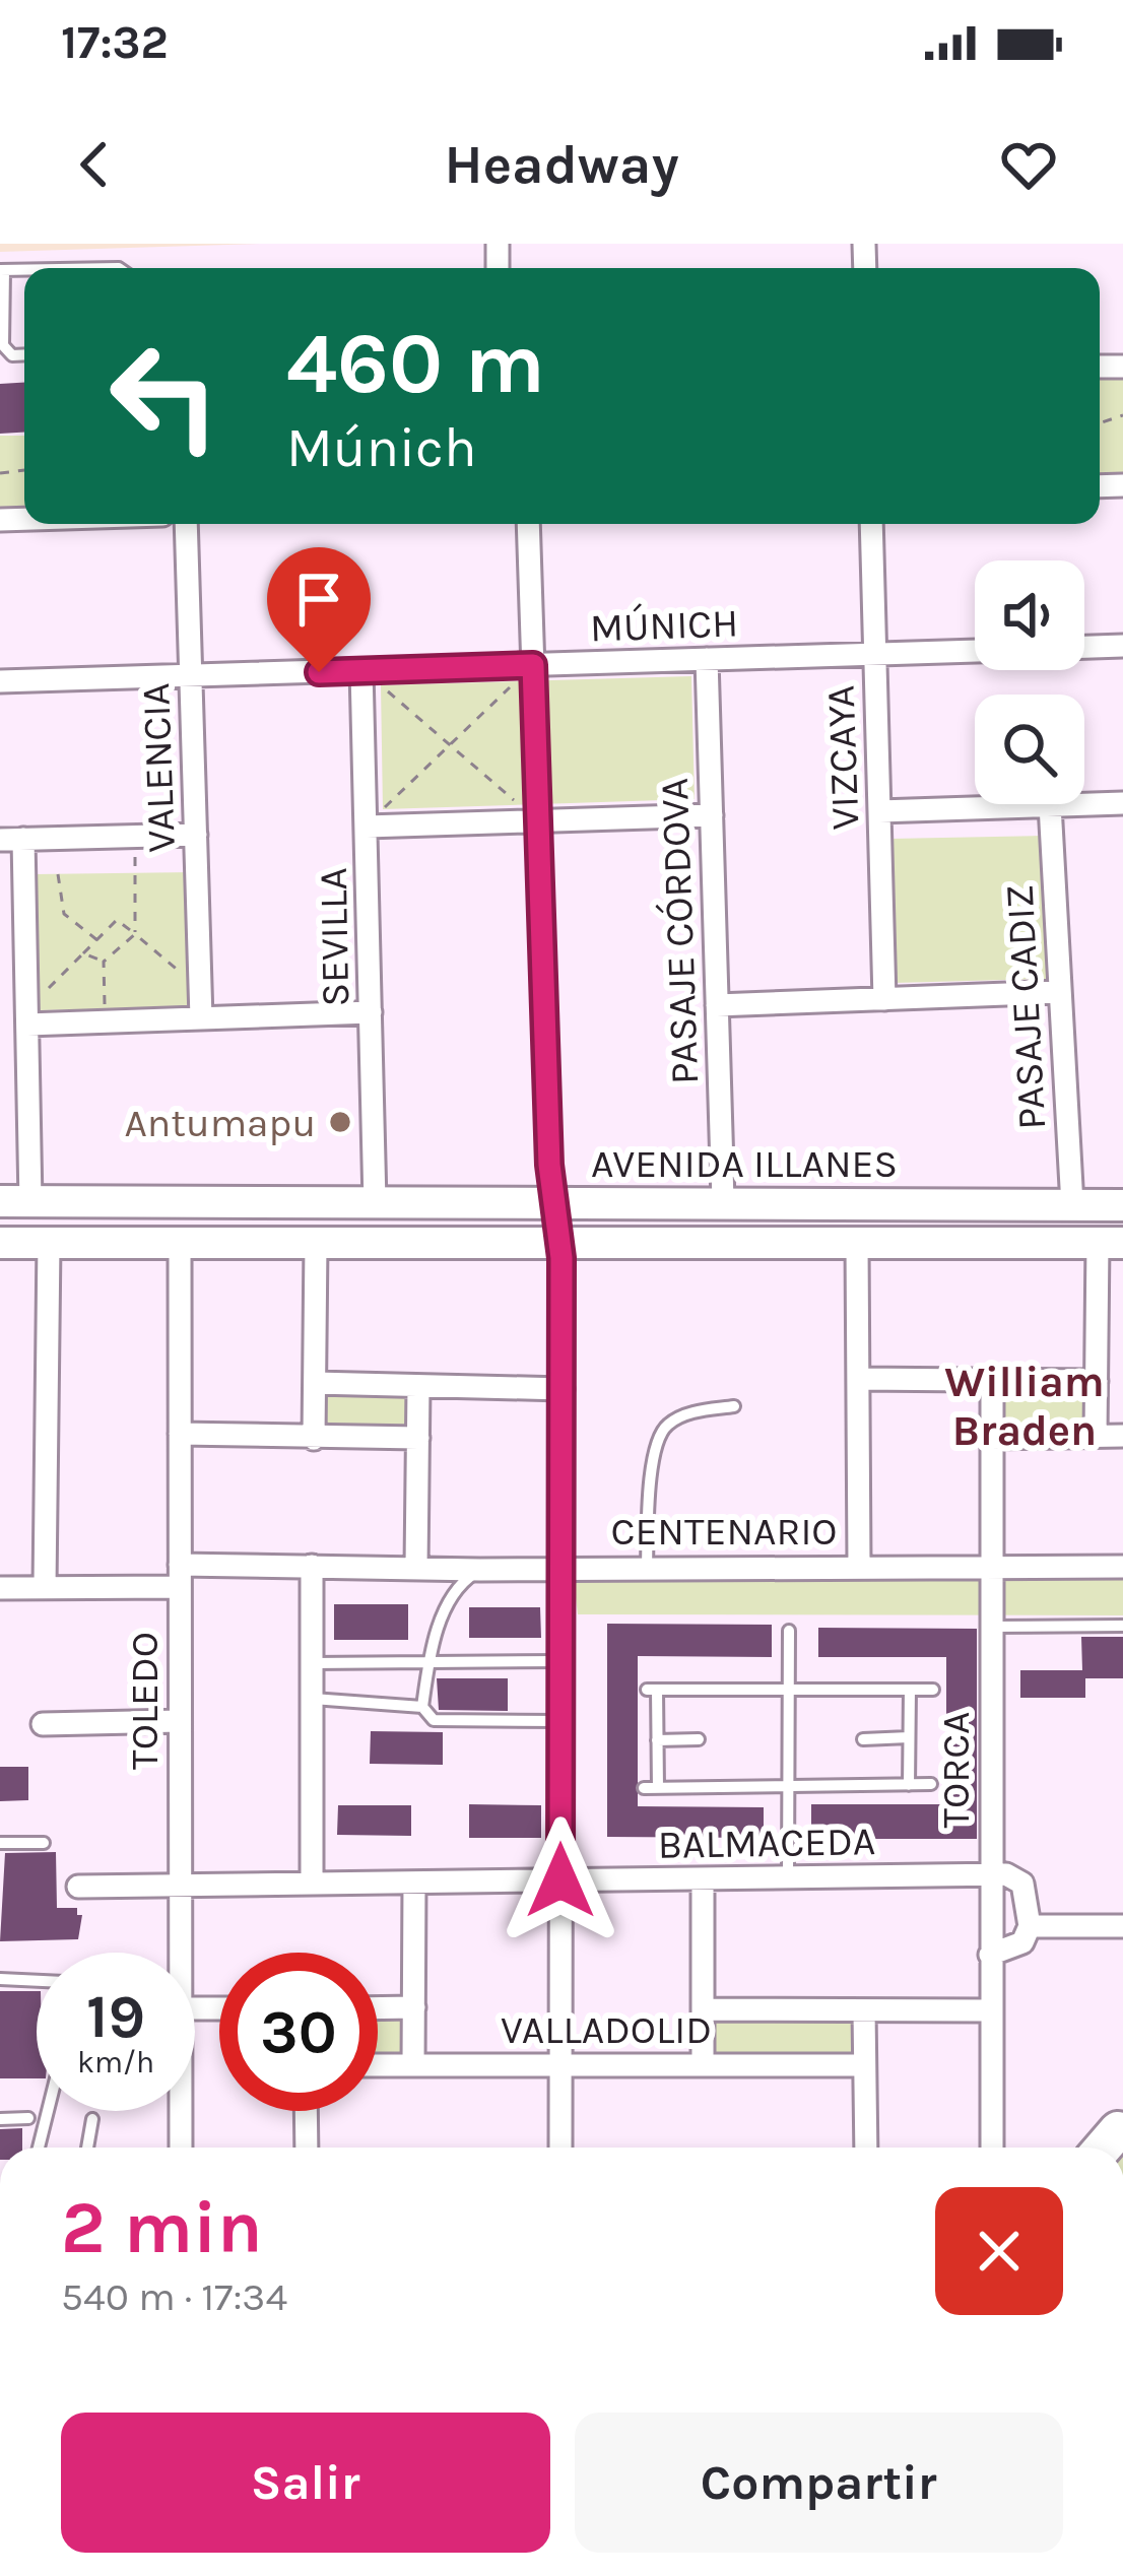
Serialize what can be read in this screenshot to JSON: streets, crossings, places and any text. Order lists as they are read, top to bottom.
{
  "streets": {
    "main road": ["AVENIDA ILLANES"],
    "street": [
      "MÚNICH",
      "VIZCAYA",
      "VALENCIA",
      "PASAJE CÓRDOVA",
      "SEVILLA",
      "PASAJE CADIZ",
      "CENTENARIO",
      "TOLEDO",
      "TORCA",
      "BALMACEDA",
      "VALLADOLID"
    ]
  },
  "crossings": [
    ["MÚNICH", "VIZCAYA"],
    ["MÚNICH", "VALENCIA"],
    ["MÚNICH", "PASAJE CÓRDOVA"],
    ["MÚNICH", "SEVILLA"],
    ["PASAJE CÓRDOVA", "AVENIDA ILLANES"],
    ["SEVILLA", "AVENIDA ILLANES"],
    ["PASAJE CADIZ", "AVENIDA ILLANES"],
    ["AVENIDA ILLANES", "TOLEDO"],
    ["CENTENARIO", "TOLEDO"],
    ["CENTENARIO", "TORCA"],
    ["TOLEDO", "BALMACEDA"],
    ["TORCA", "BALMACEDA"],
    ["TORCA", "VALLADOLID"]
  ],
  "districts": ["William Braden"],
  "places": ["Antumapu"],
  "page": {
    "status": "17:32",
    "header": "Headway",
    "turn": ["460 m", "Múnich"],
    "speed": "19 km/h",
    "limit": "30",
    "heading": ["2 min", "540 m · 17:34"],
    "buttons": ["Salir", "Compartir"]
  }
}
